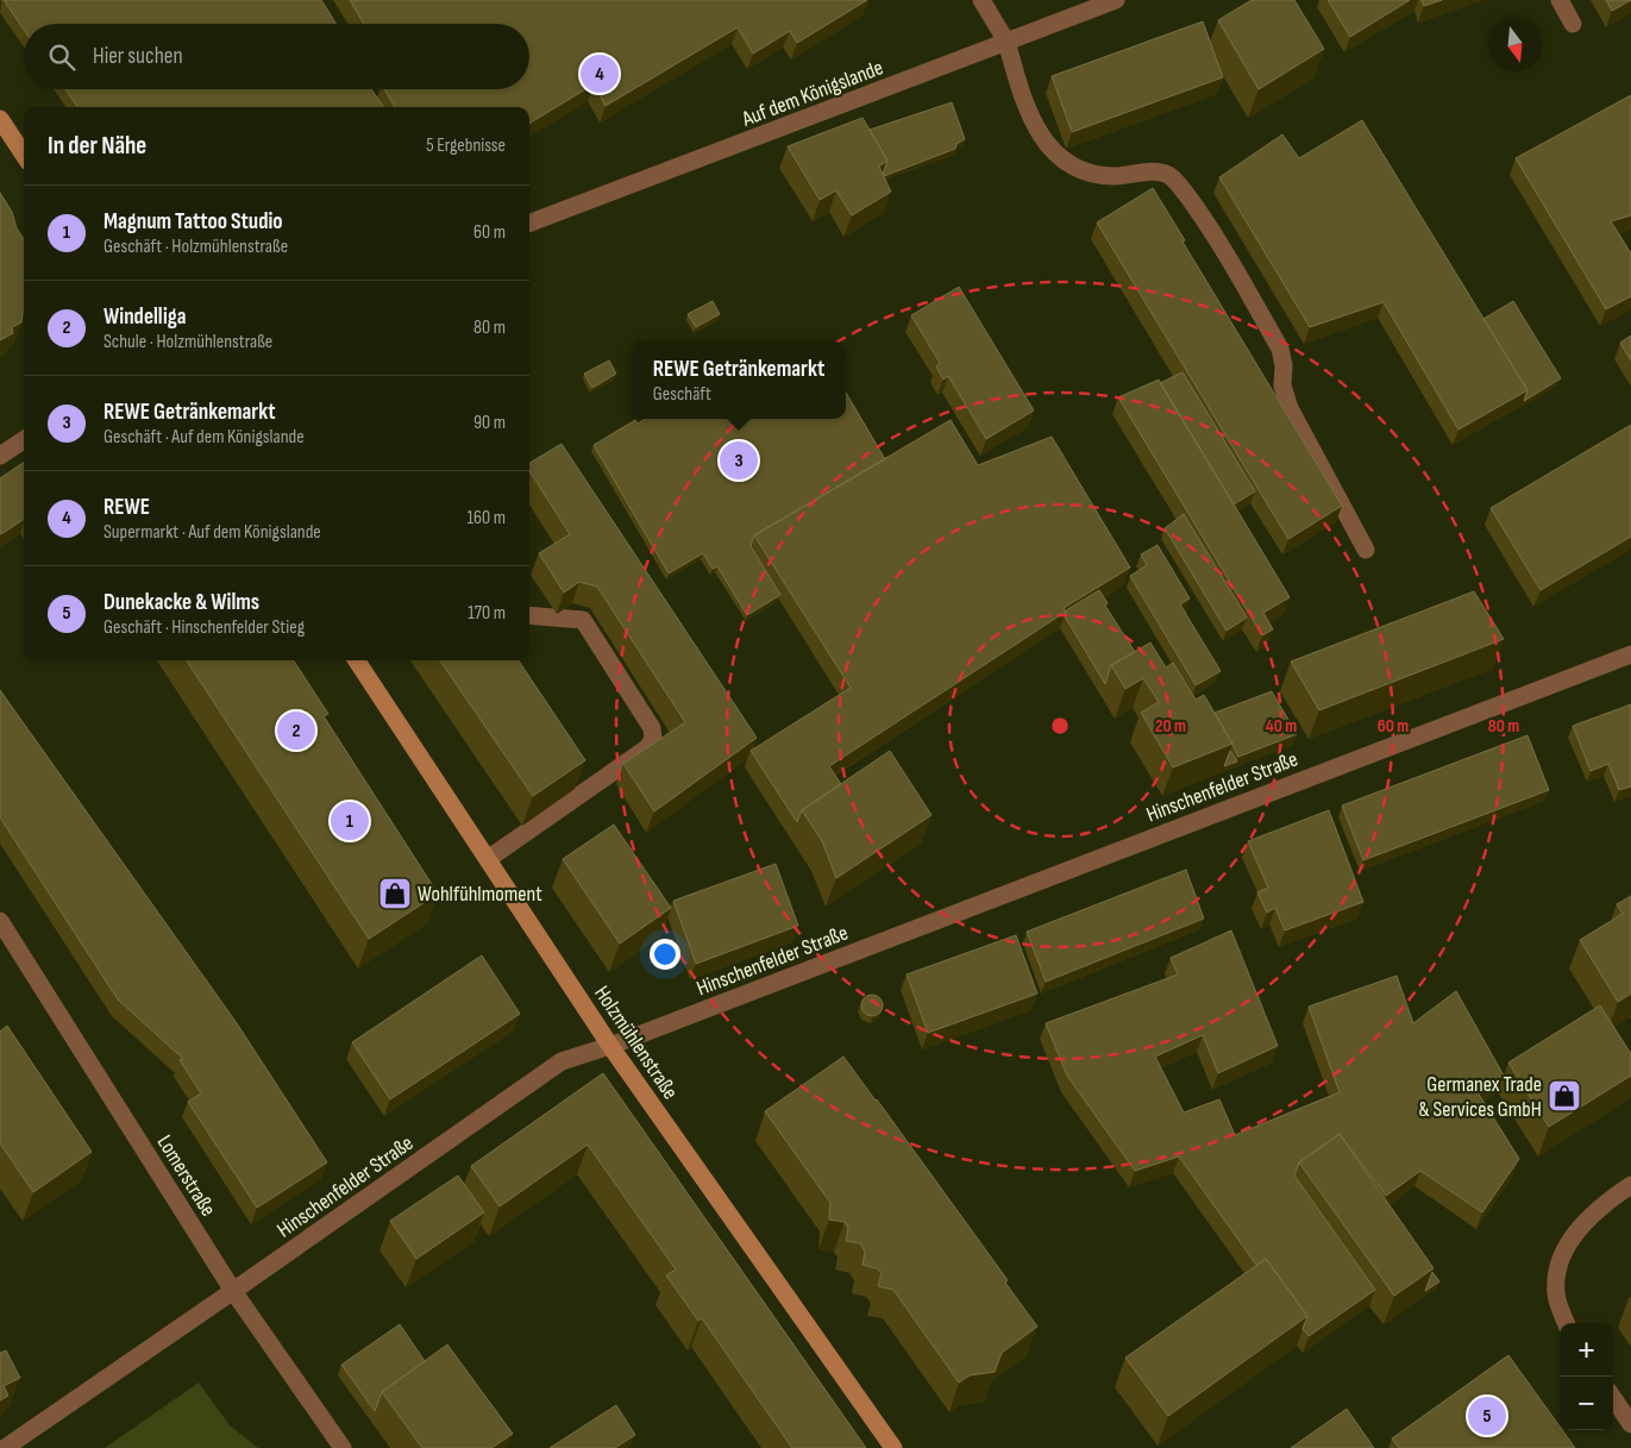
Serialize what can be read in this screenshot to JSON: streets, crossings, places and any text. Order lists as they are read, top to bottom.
{
  "streets": {
    "street": [
      "Auf dem Königslande",
      "Hinschenfelder Straße",
      "Holzmühlenstraße",
      "Lomerstraße"
    ]
  },
  "crossings": [
    ["Hinschenfelder Straße", "Holzmühlenstraße"],
    ["Hinschenfelder Straße", "Lomerstraße"]
  ],
  "places": {
    "shop": ["Wohlfühlmoment", "Germanex Trade & Services GmbH"]
  },
  "north": "bottom",
  "page": {
    "search": "Hier suchen",
    "pins": [
      "4",
      "3",
      "2",
      "1",
      "5"
    ],
    "heading": ["In der Nähe", "5 Ergebnisse"],
    "list": [
      {
        "mark": "1",
        "name": "Magnum Tattoo Studio",
        "note": "Geschäft · Holzmühlenstraße",
        "value": "60 m"
      },
      {
        "mark": "2",
        "name": "Windelliga",
        "note": "Schule · Holzmühlenstraße",
        "value": "80 m"
      },
      {
        "mark": "3",
        "name": "REWE Getränkemarkt",
        "note": "Geschäft · Auf dem Königslande",
        "value": "90 m"
      },
      {
        "mark": "4",
        "name": "REWE",
        "note": "Supermarkt · Auf dem Königslande",
        "value": "160 m"
      },
      {
        "mark": "5",
        "name": "Dunekacke & Wilms",
        "note": "Geschäft · Hinschenfelder Stieg",
        "value": "170 m"
      }
    ],
    "popup": ["REWE Getränkemarkt", "Geschäft"],
    "map_buttons": ["+", "−"]
  },
  "rings": [
    "20 m",
    "40 m",
    "60 m",
    "80 m"
  ]
}
